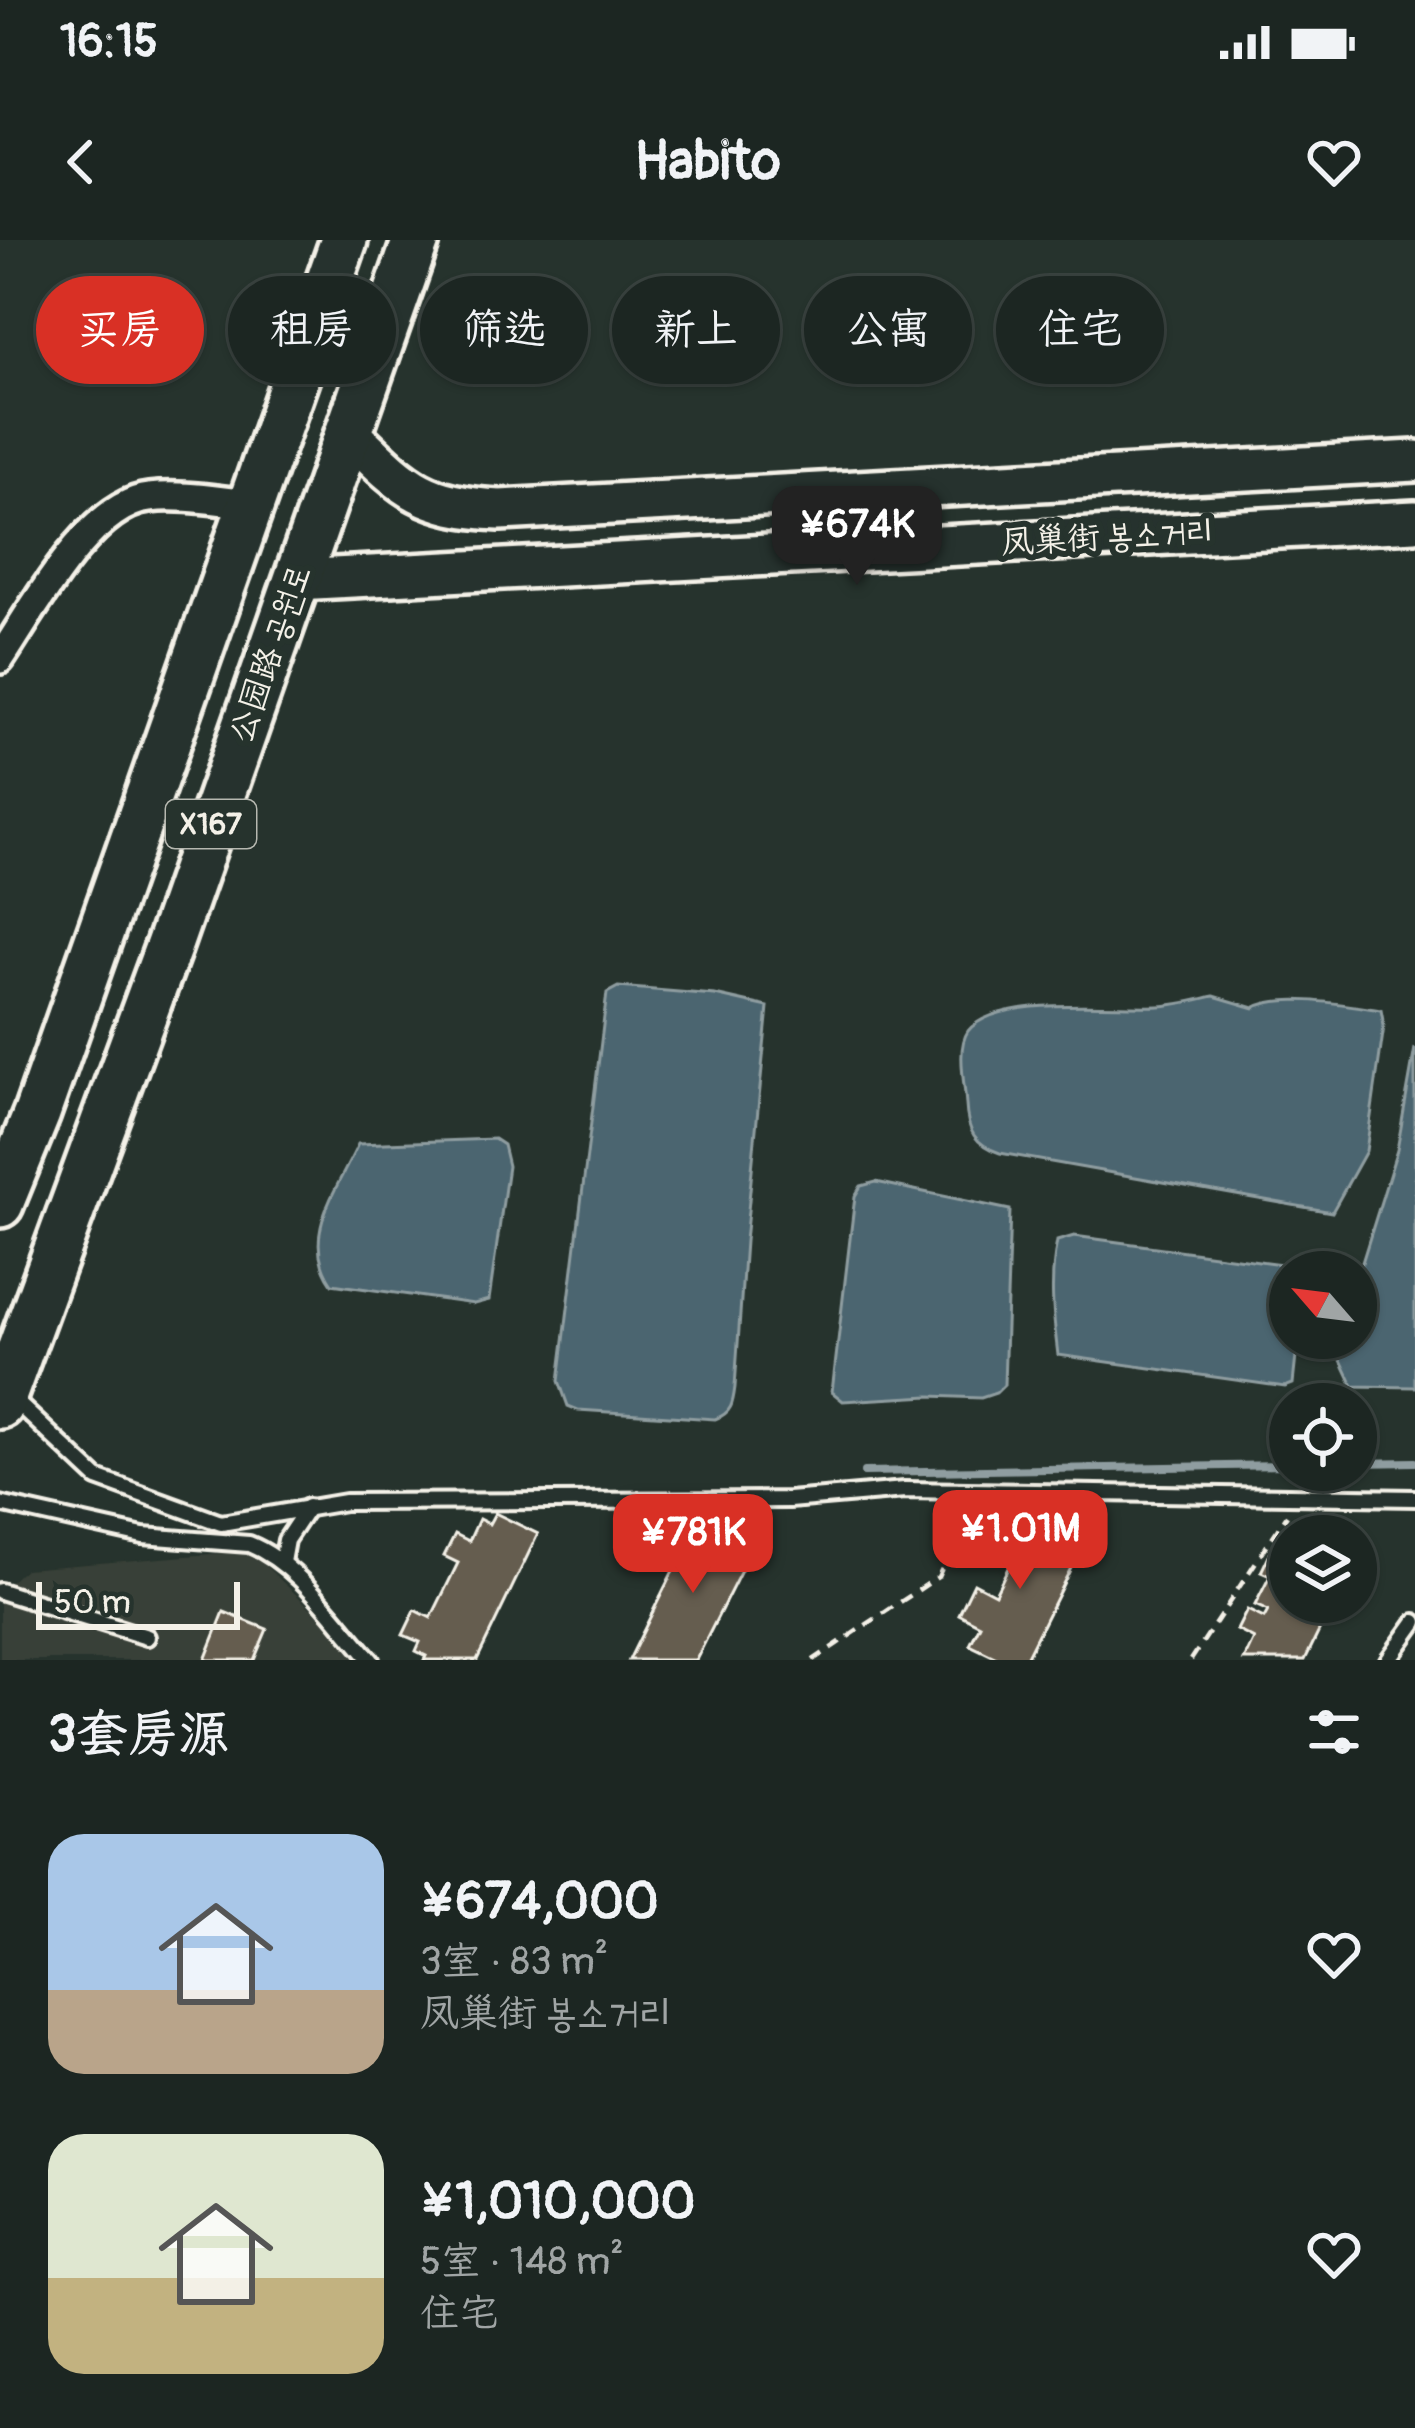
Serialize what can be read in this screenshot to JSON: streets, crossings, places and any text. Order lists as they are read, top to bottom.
{
  "streets": {
    "main road": ["公园路 공원로", "X167"],
    "street": ["凤巢街 봉소거리"]
  },
  "crossings": [
    ["凤巢街 봉소거리", "公园路 공원로"]
  ],
  "scale_bar": "50 m",
  "north": "top left",
  "page": {
    "status": "16:15",
    "header": "Habito",
    "chip": [
      "买房",
      "租房",
      "筛选",
      "新上",
      "公寓",
      "住宅"
    ],
    "price": ["¥674K", "¥1.01M", "¥781K"],
    "scale": "50 m",
    "heading": "3套房源",
    "list": [
      {
        "name": "¥674,000",
        "note": "3室 · 83 m² · 凤巢街 봉소거리"
      },
      {
        "name": "¥1,010,000",
        "note": "5室 · 148 m² · 住宅"
      }
    ]
  }
}
